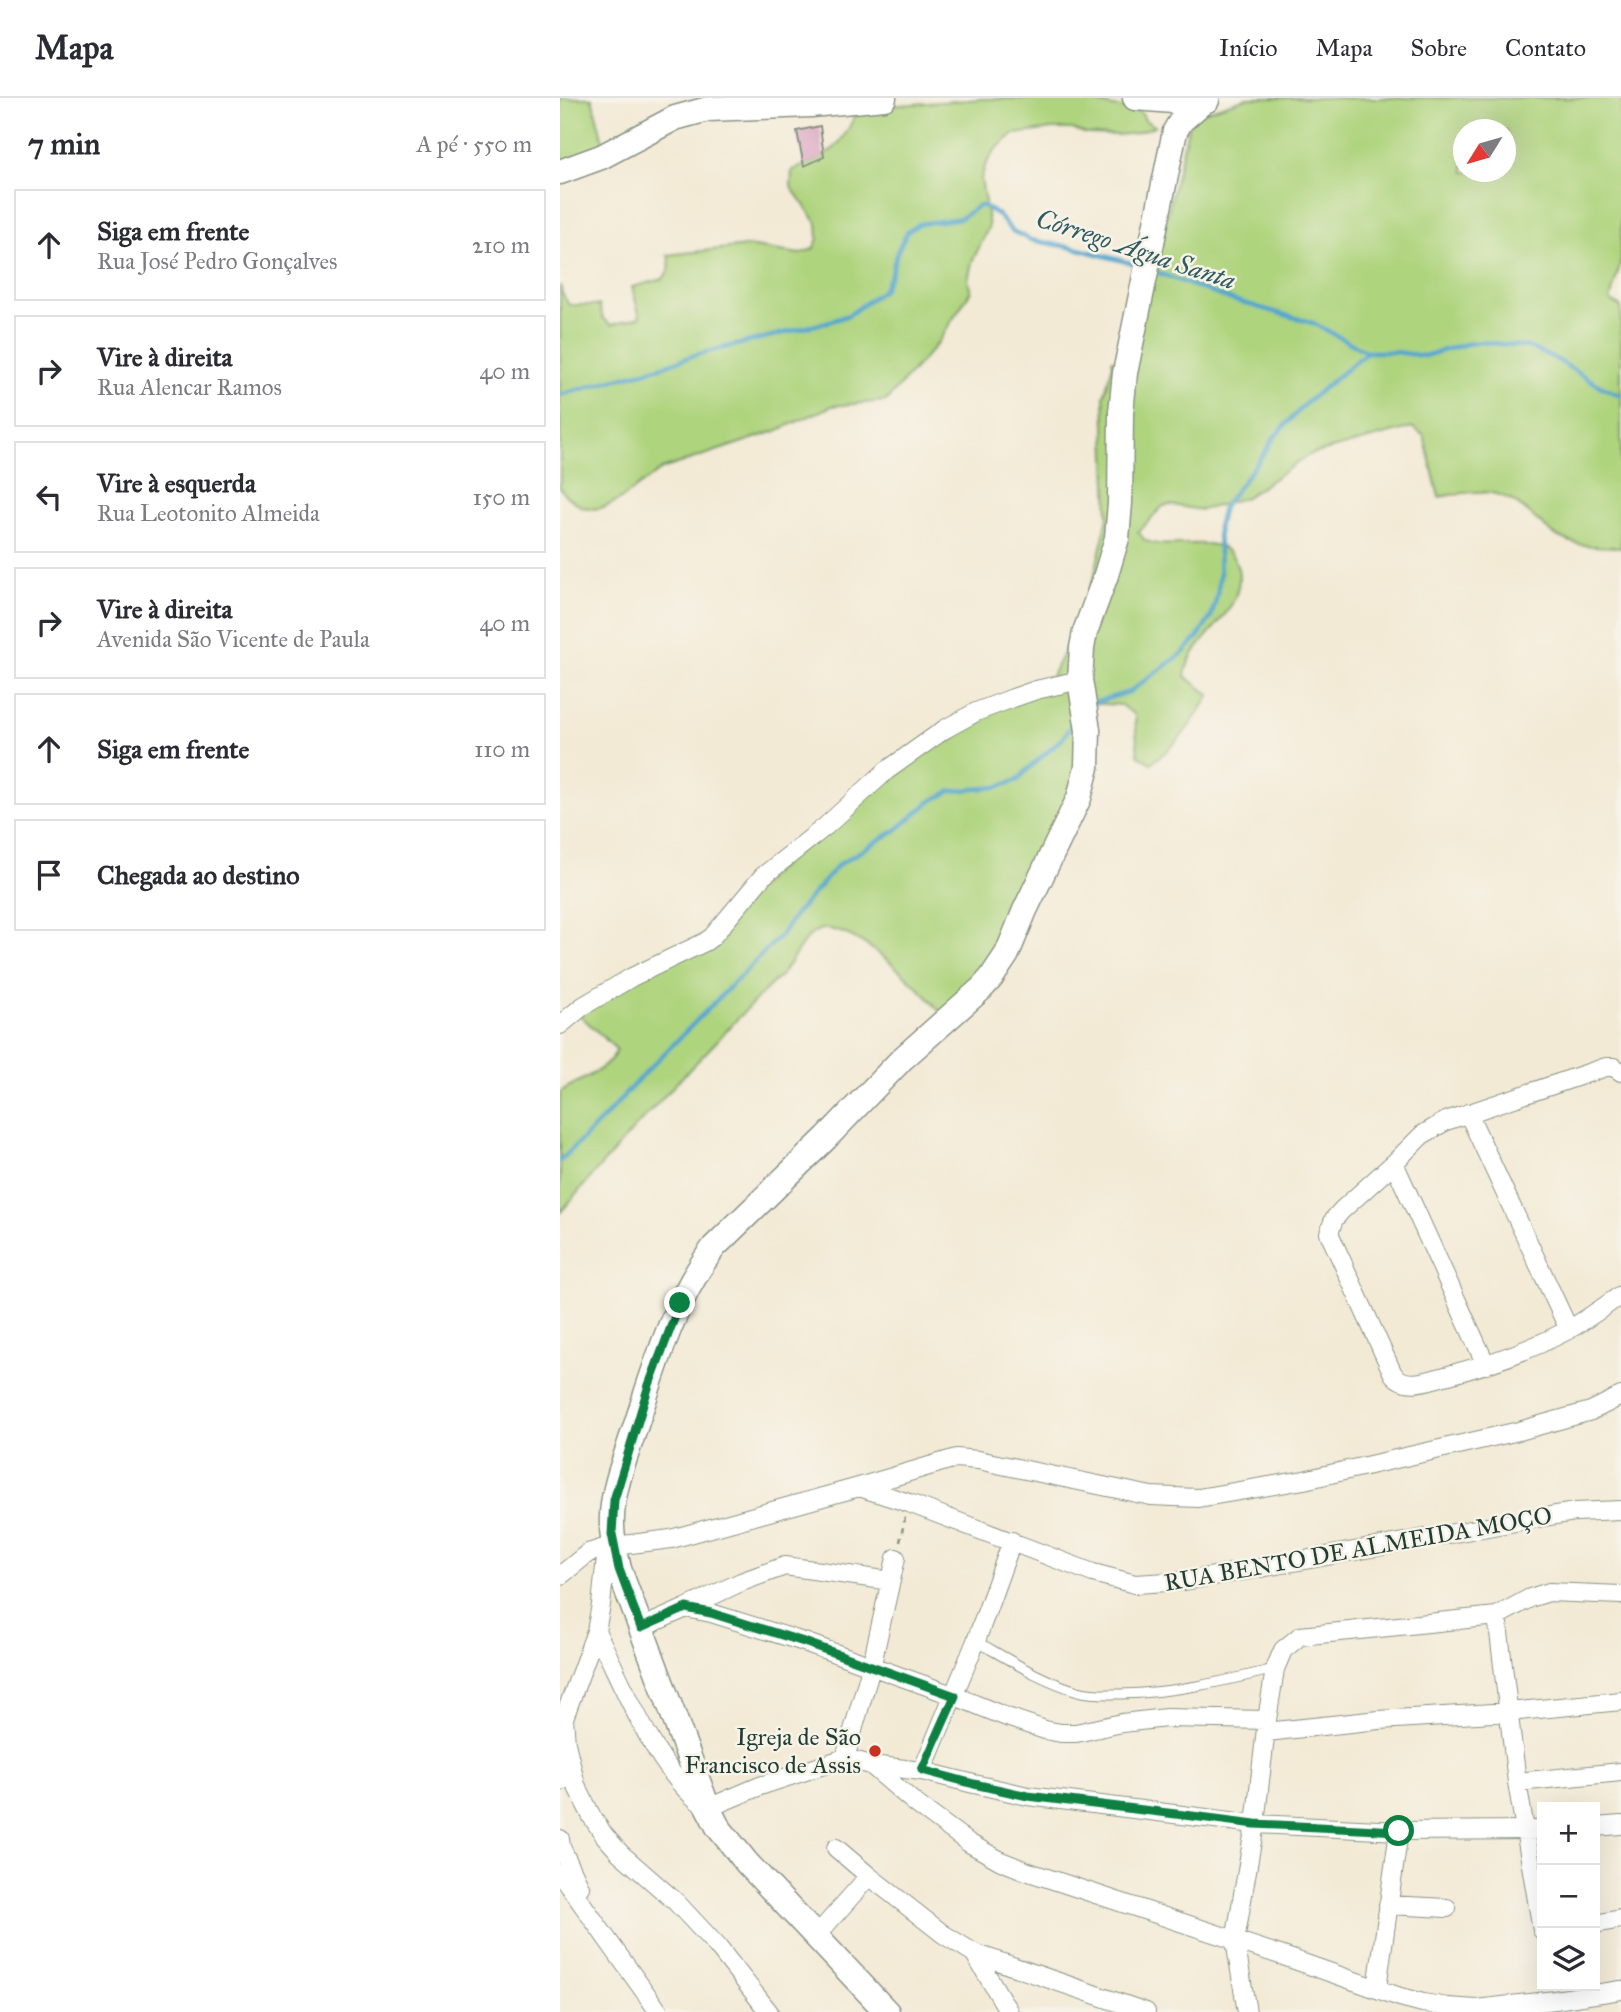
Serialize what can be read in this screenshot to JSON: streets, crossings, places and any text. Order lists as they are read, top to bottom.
{
  "streets": {
    "street": ["RUA BENTO DE ALMEIDA MOÇO"]
  },
  "water": ["Córrego Água Santa"],
  "places": ["Igreja de São Francisco de Assis"],
  "north": "bottom left",
  "page": {
    "header": "Mapa",
    "nav": [
      "Início",
      "Mapa",
      "Sobre",
      "Contato"
    ],
    "heading": ["7 min", "A pé · 550 m"],
    "list": [
      ["Siga em frente", "Rua José Pedro Gonçalves", "210 m"],
      ["Vire à direita", "Rua Alencar Ramos", "40 m"],
      ["Vire à esquerda", "Rua Leotonito Almeida", "150 m"],
      ["Vire à direita", "Avenida São Vicente de Paula", "40 m"],
      ["Siga em frente", "110 m"],
      "Chegada ao destino"
    ],
    "map_buttons": ["+", "−"]
  }
}
